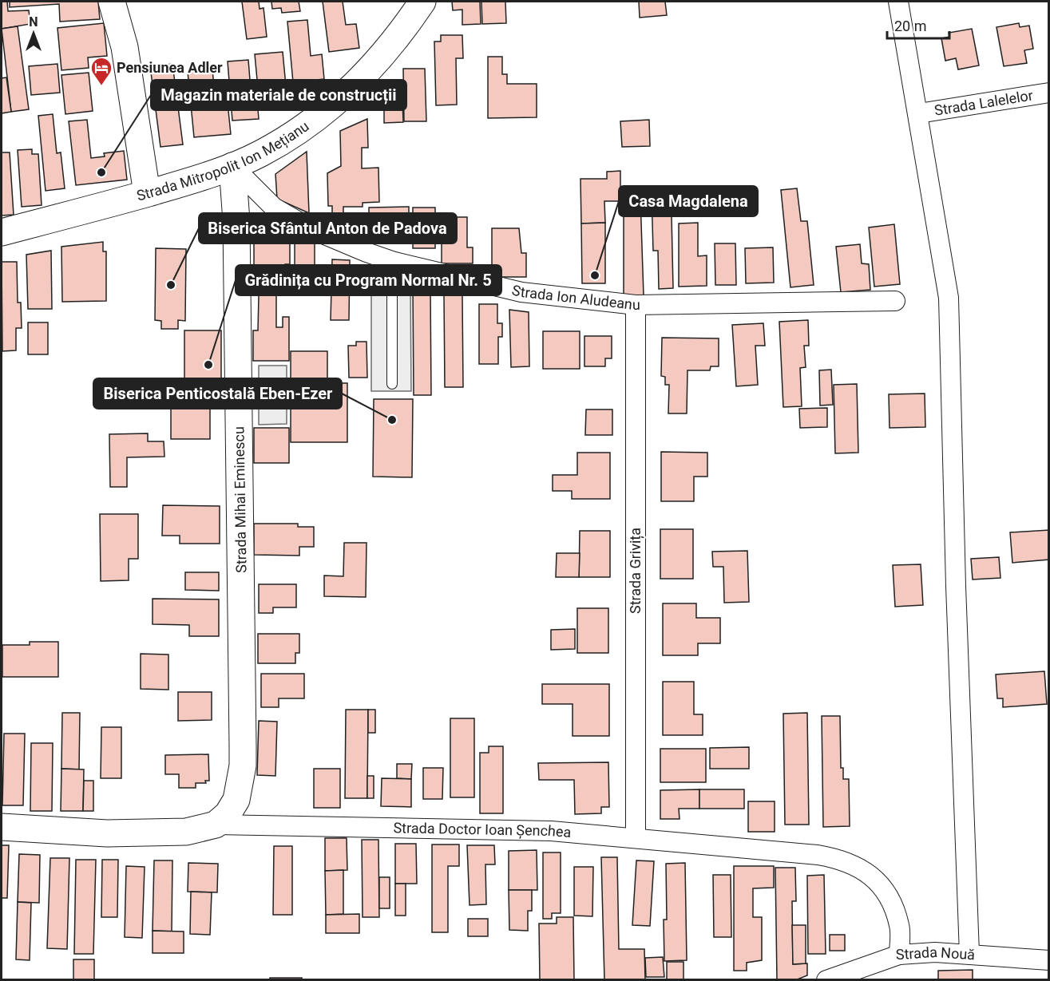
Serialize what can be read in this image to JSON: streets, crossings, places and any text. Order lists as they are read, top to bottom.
{
  "streets": {
    "main road": ["Strada Mitropolit Ion Mețianu", "Strada Mihai Eminescu", "Strada Doctor Ioan Șenchea"],
    "street": [
      "Strada Lalelelor",
      "Strada Ion Aludeanu",
      "Strada Grivița",
      "Strada Nouă"
    ]
  },
  "crossings": [
    ["Strada Mitropolit Ion Mețianu", "Strada Ion Aludeanu"],
    ["Strada Mitropolit Ion Mețianu", "Strada Mihai Eminescu"],
    ["Strada Ion Aludeanu", "Strada Mihai Eminescu"],
    ["Strada Ion Aludeanu", "Strada Grivița"],
    ["Strada Mihai Eminescu", "Strada Doctor Ioan Șenchea"],
    ["Strada Grivița", "Strada Doctor Ioan Șenchea"],
    ["Strada Doctor Ioan Șenchea", "Strada Nouă"]
  ],
  "places": {
    "hotel": ["Pensiunea Adler"],
    "other": [
      "Magazin materiale de construcții",
      "Casa Magdalena",
      "Biserica Sfântul Anton de Padova",
      "Grădinița cu Program Normal Nr. 5",
      "Biserica Penticostală Eben-Ezer"
    ]
  },
  "scale_bar": "20 m",
  "north": "top"
}
